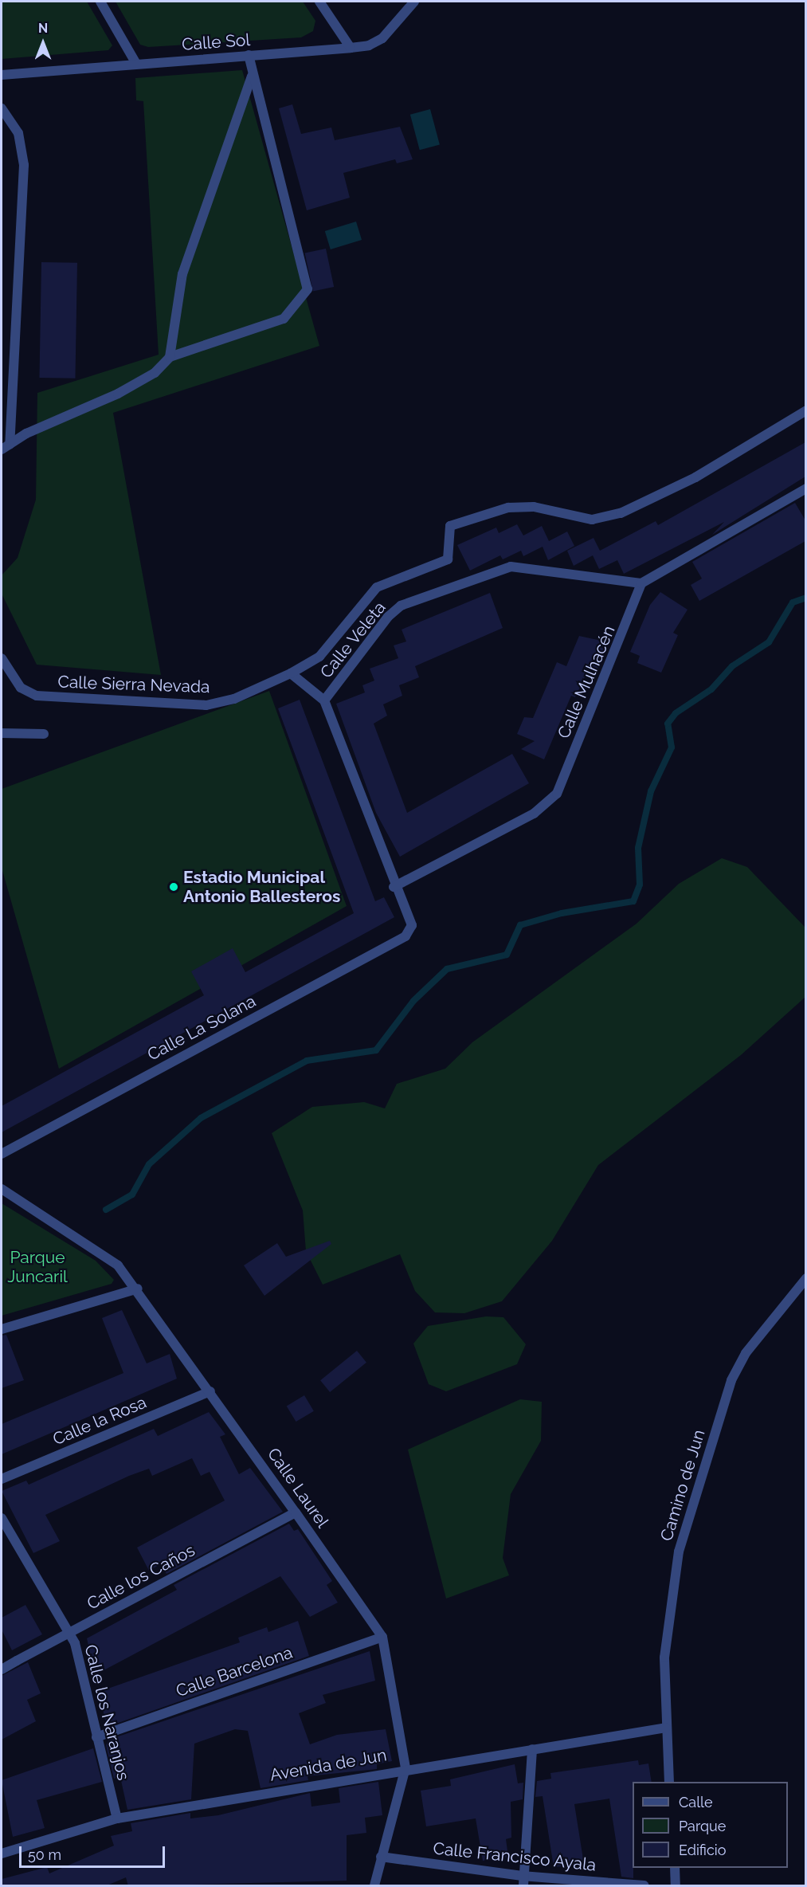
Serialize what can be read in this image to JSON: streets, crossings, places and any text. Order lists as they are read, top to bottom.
{
  "streets": {
    "street": [
      "Calle Sol",
      "Calle Veleta",
      "Calle Mulhacén",
      "Calle Sierra Nevada",
      "Calle La Solana",
      "Calle la Rosa",
      "Camino de Jun",
      "Calle Laurel",
      "Calle los Caños",
      "Calle Barcelona",
      "Calle los Naranjos",
      "Avenida de Jun",
      "Calle Francisco Ayala"
    ]
  },
  "crossings": [
    ["Calle Veleta", "Calle Mulhacén"],
    ["Calle Veleta", "Calle La Solana"],
    ["Calle la Rosa", "Calle Laurel"],
    ["Camino de Jun", "Avenida de Jun"],
    ["Calle Laurel", "Calle los Caños"],
    ["Calle Laurel", "Calle Barcelona"],
    ["Calle Laurel", "Avenida de Jun"],
    ["Calle Laurel", "Calle Francisco Ayala"],
    ["Calle los Caños", "Calle los Naranjos"],
    ["Calle Barcelona", "Calle los Naranjos"],
    ["Calle los Naranjos", "Avenida de Jun"]
  ],
  "parks": ["Parque Juncaril"],
  "places": ["Estadio Municipal Antonio Ballesteros"],
  "legend": ["Calle", "Parque", "Edificio"],
  "scale_bar": "50 m",
  "north": "top"
}
